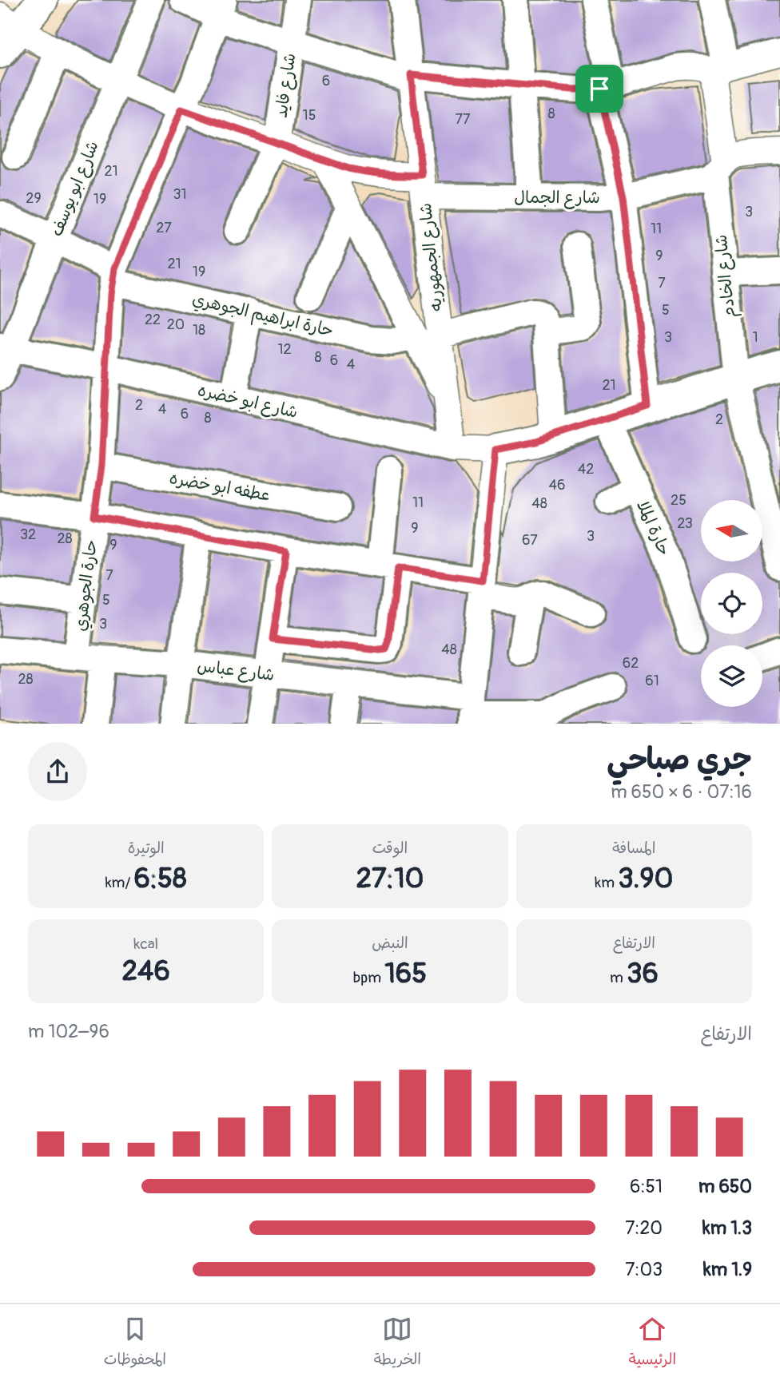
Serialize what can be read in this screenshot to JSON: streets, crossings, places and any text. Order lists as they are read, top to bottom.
{
  "streets": {
    "street": [
      "شارع فايد",
      "شارع ابو يوسف",
      "شارع الجمال",
      "شارع الجمهوريه",
      "شارع الخادم",
      "حارة ابراهيم الجوهري",
      "شارع ابو خضره",
      "عطفه ابو خضره",
      "حارة الملا",
      "حارة الجوهري",
      "شارع عباس"
    ]
  },
  "crossings": [
    ["شارع فايد", "شارع الجمال"],
    ["شارع ابو يوسف", "شارع الجمال"],
    ["شارع ابو يوسف", "حارة ابراهيم الجوهري"],
    ["شارع ابو يوسف", "شارع ابو خضره"],
    ["شارع الجمال", "شارع الجمهوريه"],
    ["شارع الجمال", "شارع الخادم"],
    ["شارع الجمال", "حارة الجوهري"],
    ["شارع الجمهوريه", "شارع ابو خضره"],
    ["حارة ابراهيم الجوهري", "حارة الجوهري"],
    ["شارع ابو خضره", "حارة الجوهري"],
    ["عطفه ابو خضره", "حارة الجوهري"],
    ["حارة الجوهري", "شارع عباس"]
  ],
  "house_numbers": [
    "6",
    "8",
    "15",
    "77",
    "21",
    "31",
    "29",
    "19",
    "3",
    "27",
    "11",
    "9",
    "21",
    "19",
    "7",
    "5",
    "22",
    "20",
    "18",
    "3",
    "1",
    "12",
    "8",
    "6",
    "4",
    "21",
    "2",
    "4",
    "6",
    "8",
    "2",
    "42",
    "46",
    "25",
    "11",
    "48",
    "23",
    "9",
    "32",
    "3",
    "28",
    "67",
    "9",
    "7",
    "5",
    "3",
    "48",
    "62",
    "28",
    "61"
  ],
  "north": "left",
  "page": {
    "heading": ["جري صباحي", "07:16 · 6 × 650 m"],
    "stats": [
      ["المسافة", "3.90 km"],
      ["الوقت", "27:10"],
      ["الوتيرة", "6:58 /km"],
      ["الارتفاع", "36 m"],
      ["النبض", "165 bpm"],
      ["kcal", "246"]
    ],
    "chart": ["الارتفاع", "96–102 m"],
    "list": [
      {
        "name": "650 m",
        "note": "6:51"
      },
      {
        "name": "1.3 km",
        "note": "7:20"
      },
      {
        "name": "1.9 km",
        "note": "7:03"
      }
    ],
    "tabs": ["الرئيسية", "الخريطة", "المحفوظات"]
  }
}
